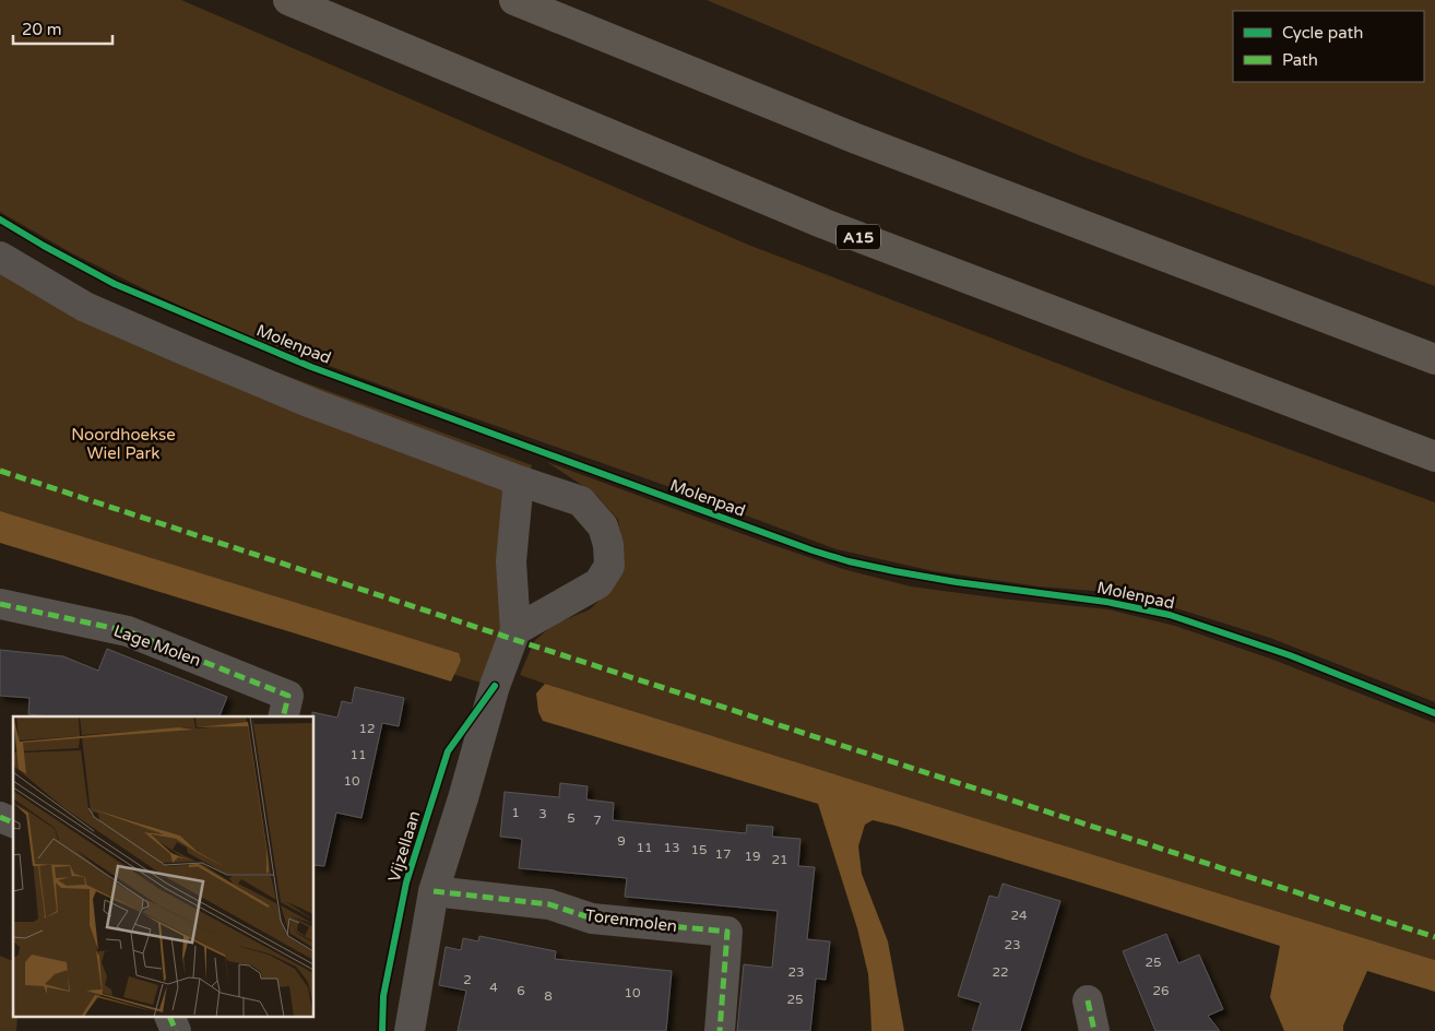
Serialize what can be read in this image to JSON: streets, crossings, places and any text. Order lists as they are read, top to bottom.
{
  "streets": {
    "highway": ["A15"],
    "street": ["Lage Molen", "Torenmolen"],
    "cycle path": ["Molenpad", "Vijzellaan"]
  },
  "parks": ["Noordhoekse Wiel Park"],
  "house_numbers": [
    "12",
    "11",
    "10",
    "1",
    "3",
    "5",
    "7",
    "9",
    "11",
    "13",
    "15",
    "17",
    "19",
    "21",
    "24",
    "23",
    "25",
    "23",
    "22",
    "2",
    "4",
    "6",
    "26",
    "10",
    "8",
    "25"
  ],
  "legend": ["Cycle path", "Path"],
  "scale_bar": "20 m"
}
